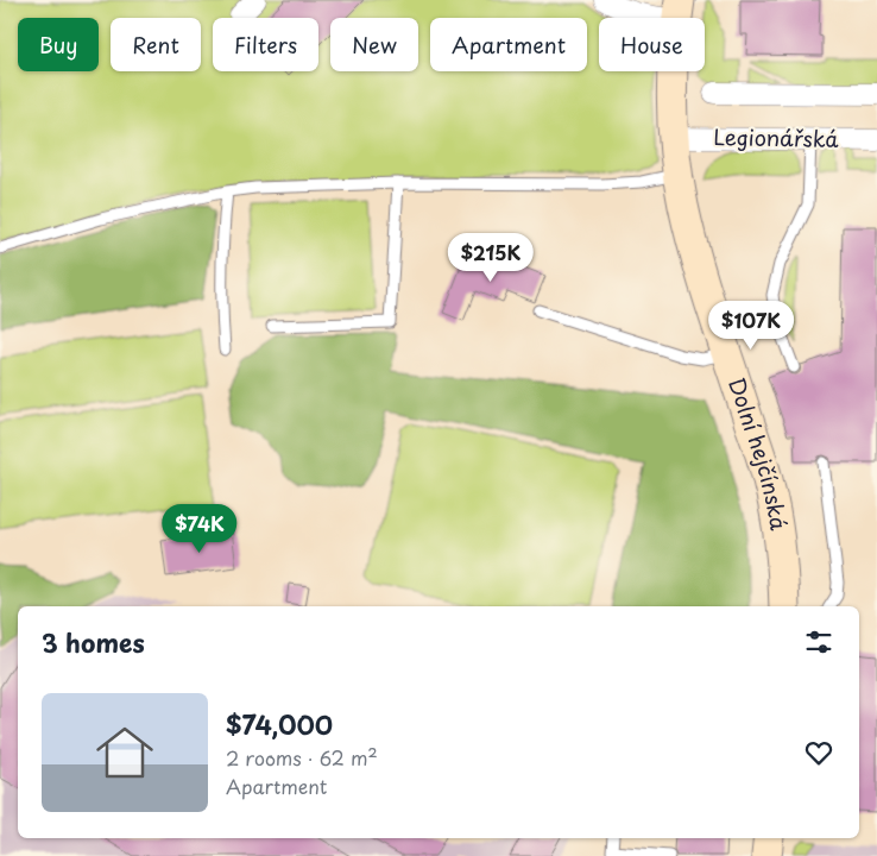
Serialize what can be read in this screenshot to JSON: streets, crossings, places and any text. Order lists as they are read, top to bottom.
{
  "streets": {
    "main road": ["Dolní hejčínská"],
    "street": ["Legionářská"]
  },
  "crossings": [
    ["Legionářská", "Dolní hejčínská"]
  ],
  "page": {
    "chip": [
      "Buy",
      "Rent",
      "Filters",
      "New",
      "Apartment",
      "House"
    ],
    "price": ["$215K", "$107K", "$74K"],
    "heading": "3 homes",
    "list": [
      {
        "name": "$74,000",
        "note": "2 rooms · 62 m² · Apartment"
      }
    ]
  }
}
